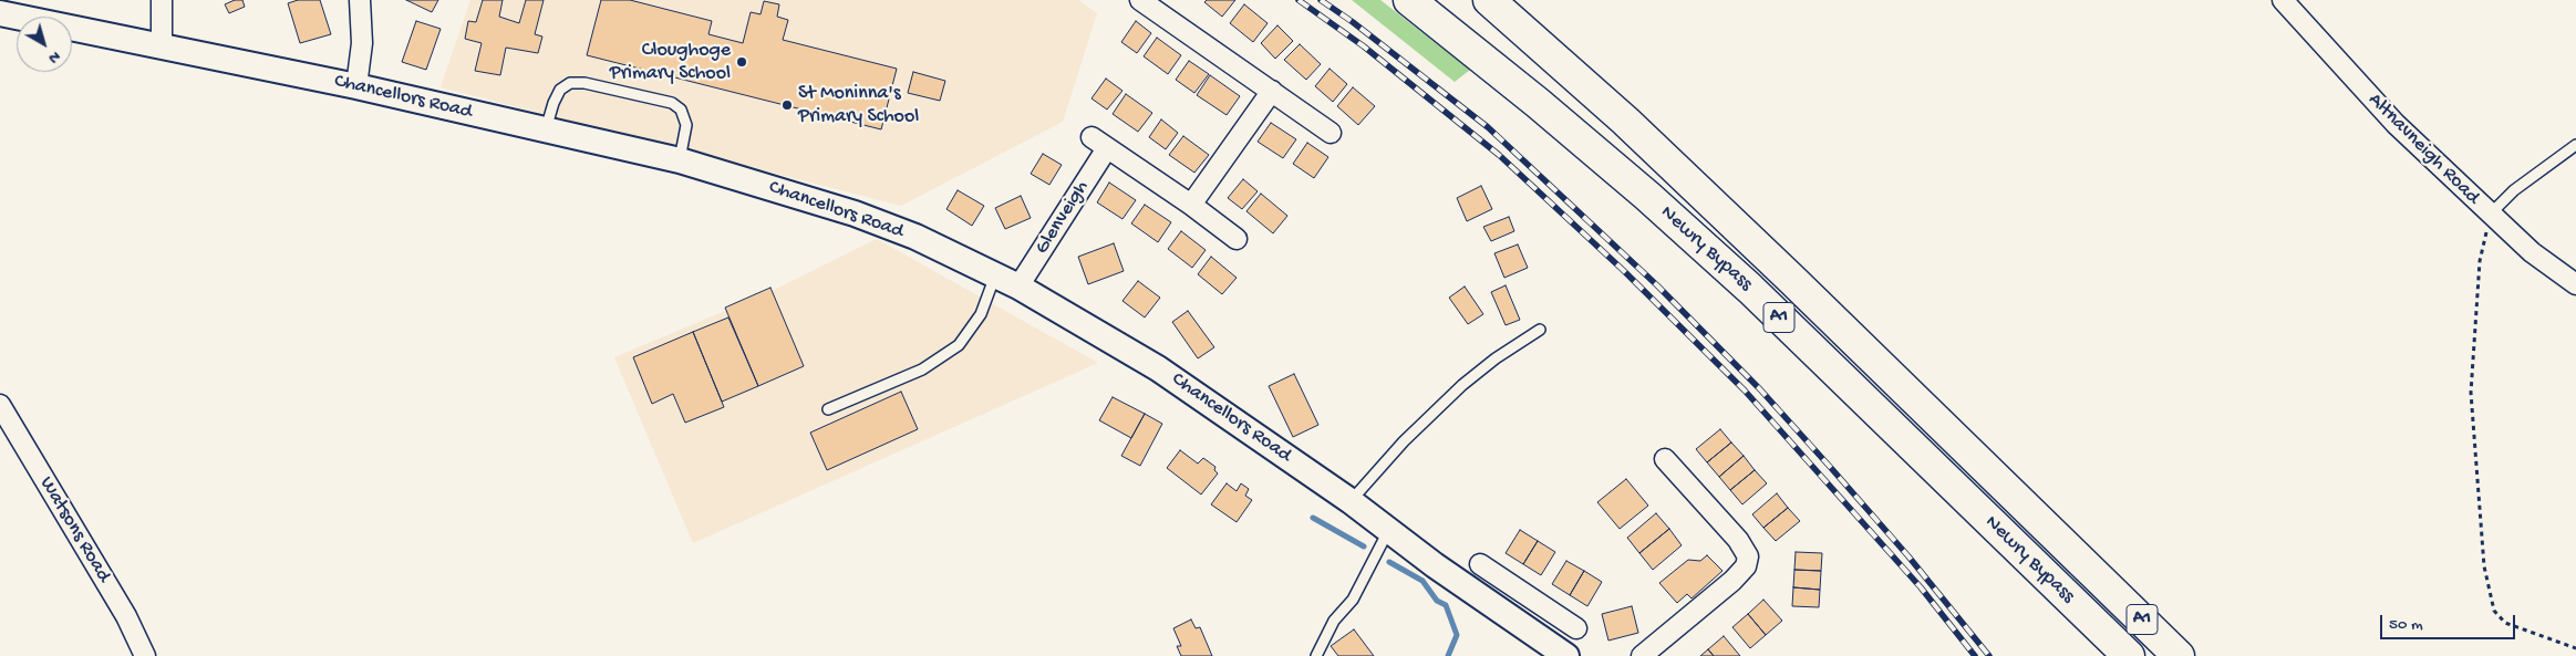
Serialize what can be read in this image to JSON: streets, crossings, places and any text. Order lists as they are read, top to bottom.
{
  "streets": {
    "highway": ["Newry Bypass", "A1"],
    "street": [
      "Chancellors Road",
      "Altnavneigh Road",
      "Glenveigh",
      "Watsons Road"
    ]
  },
  "crossings": [
    ["Chancellors Road", "Glenveigh"]
  ],
  "places": ["Cloughoge Primary School", "St Moninna's Primary School"],
  "scale_bar": "50 m",
  "north": "bottom right"
}
